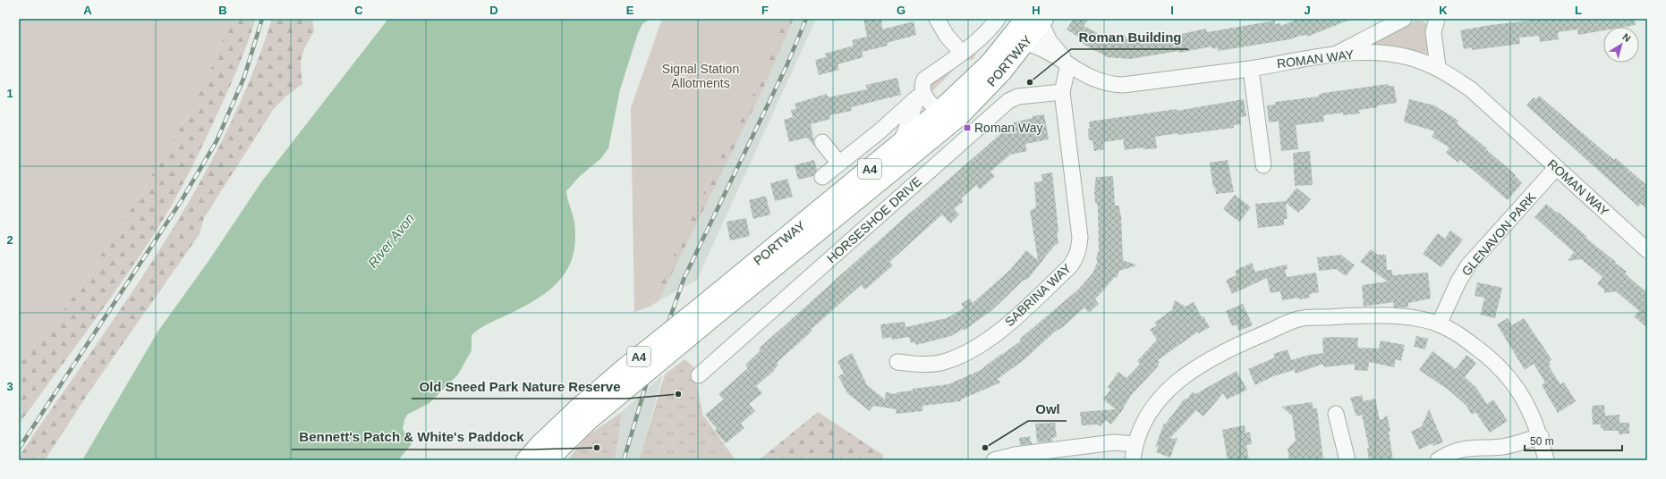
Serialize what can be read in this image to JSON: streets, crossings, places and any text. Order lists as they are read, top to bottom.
{
  "streets": {
    "highway": ["PORTWAY", "A4"],
    "street": [
      "ROMAN WAY",
      "HORSESHOE DRIVE",
      "GLENAVON PARK",
      "SABRINA WAY"
    ]
  },
  "crossings": [
    ["ROMAN WAY", "PORTWAY"],
    ["ROMAN WAY", "GLENAVON PARK"],
    ["ROMAN WAY", "SABRINA WAY"],
    ["HORSESHOE DRIVE", "SABRINA WAY"]
  ],
  "water": ["River Avon"],
  "parks": ["Signal Station Allotments"],
  "places": {
    "other": [
      "Roman Building",
      "Old Sneed Park Nature Reserve",
      "Bennett's Patch & White's Paddock",
      "Owl"
    ],
    "transit": ["Roman Way"]
  },
  "scale_bar": "50 m",
  "north": "top right",
  "grid": {
    "columns": [
      "A",
      "B",
      "C",
      "D",
      "E",
      "F",
      "G",
      "H",
      "I",
      "J",
      "K",
      "L"
    ],
    "rows": ["1", "2", "3"]
  }
}
